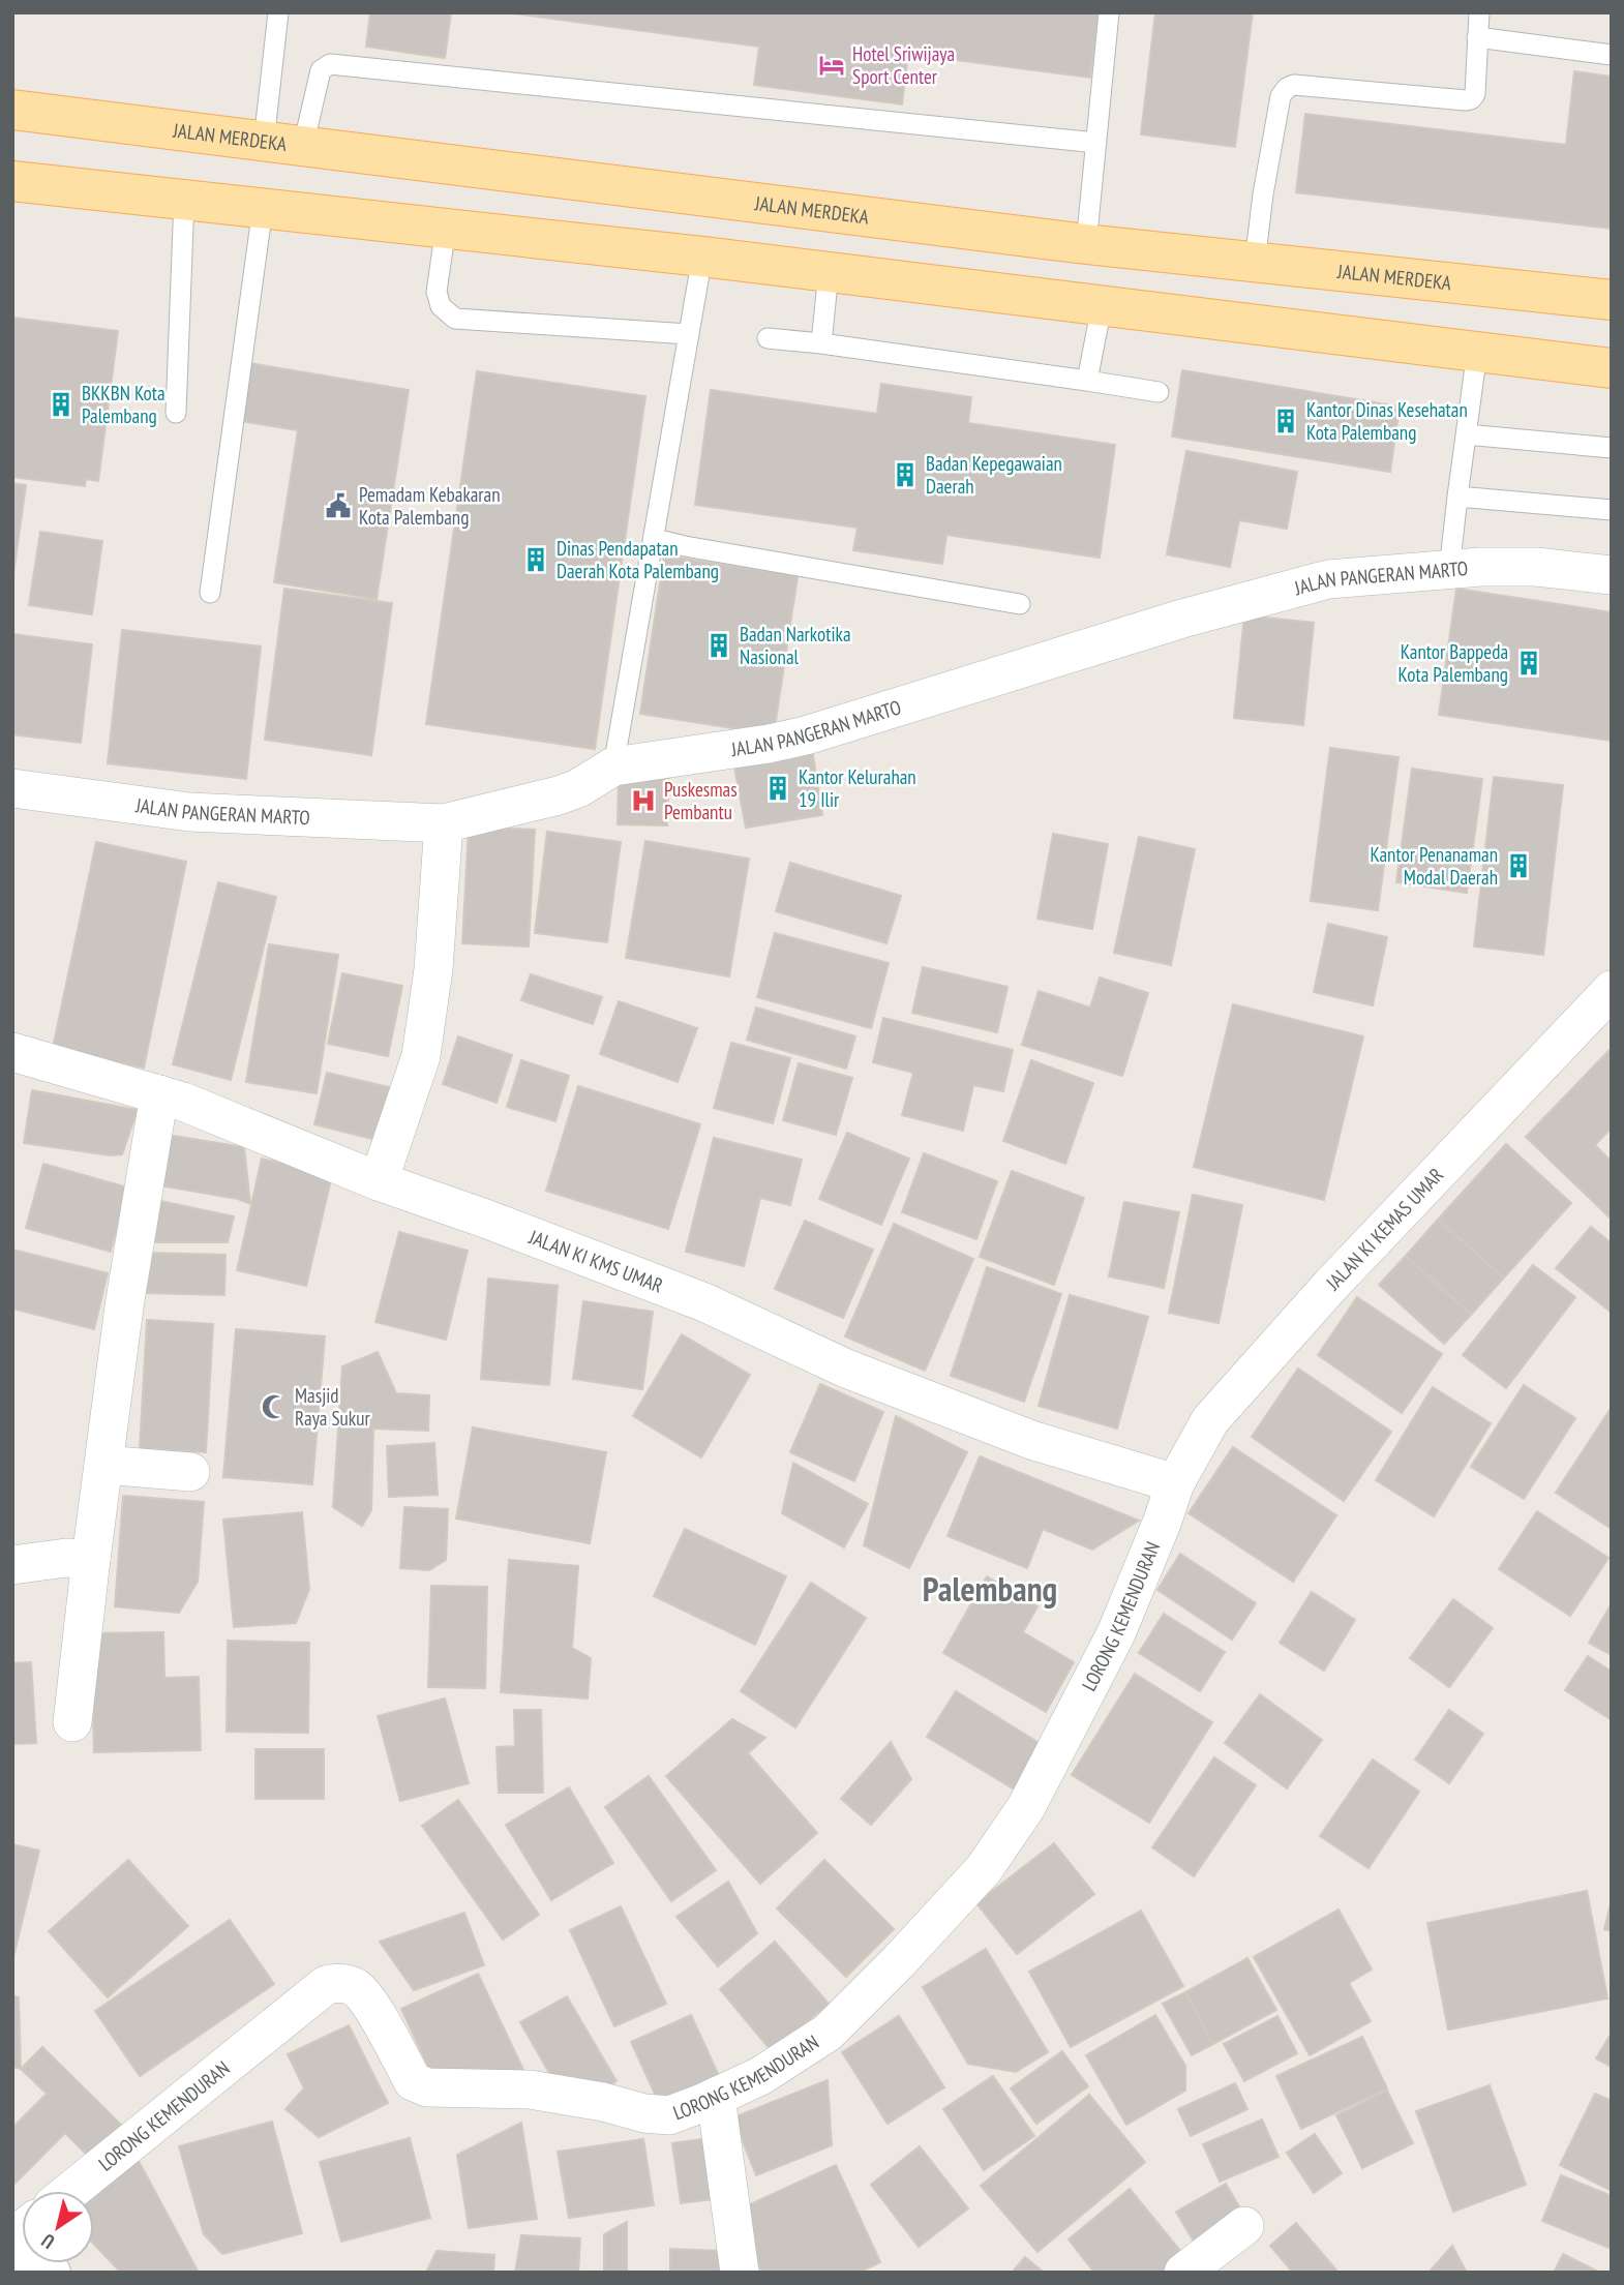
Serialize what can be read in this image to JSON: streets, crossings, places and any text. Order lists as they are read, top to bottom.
{
  "streets": {
    "main road": ["JALAN MERDEKA"],
    "street": [
      "JALAN PANGERAN MARTO",
      "JALAN KI KEMAS UMAR",
      "JALAN KI KMS UMAR",
      "LORONG KEMENDURAN"
    ]
  },
  "crossings": [
    ["JALAN KI KEMAS UMAR", "JALAN KI KMS UMAR"],
    ["JALAN KI KEMAS UMAR", "LORONG KEMENDURAN"],
    ["JALAN KI KMS UMAR", "LORONG KEMENDURAN"]
  ],
  "districts": ["Palembang"],
  "places": {
    "hotel": ["Hotel Sriwijaya Sport Center"],
    "building": [
      "BKKBN Kota Palembang",
      "Kantor Dinas Kesehatan Kota Palembang",
      "Badan Kepegawaian Daerah",
      "Dinas Pendapatan Daerah Kota Palembang",
      "Badan Narkotika Nasional",
      "Kantor Bappeda Kota Palembang",
      "Kantor Kelurahan 19 Ilir",
      "Kantor Penanaman Modal Daerah"
    ],
    "public building": ["Pemadam Kebakaran Kota Palembang"],
    "hospital": ["Puskesmas Pembantu"],
    "mosque": ["Masjid Raya Sukur"]
  },
  "north": "bottom left"
}
